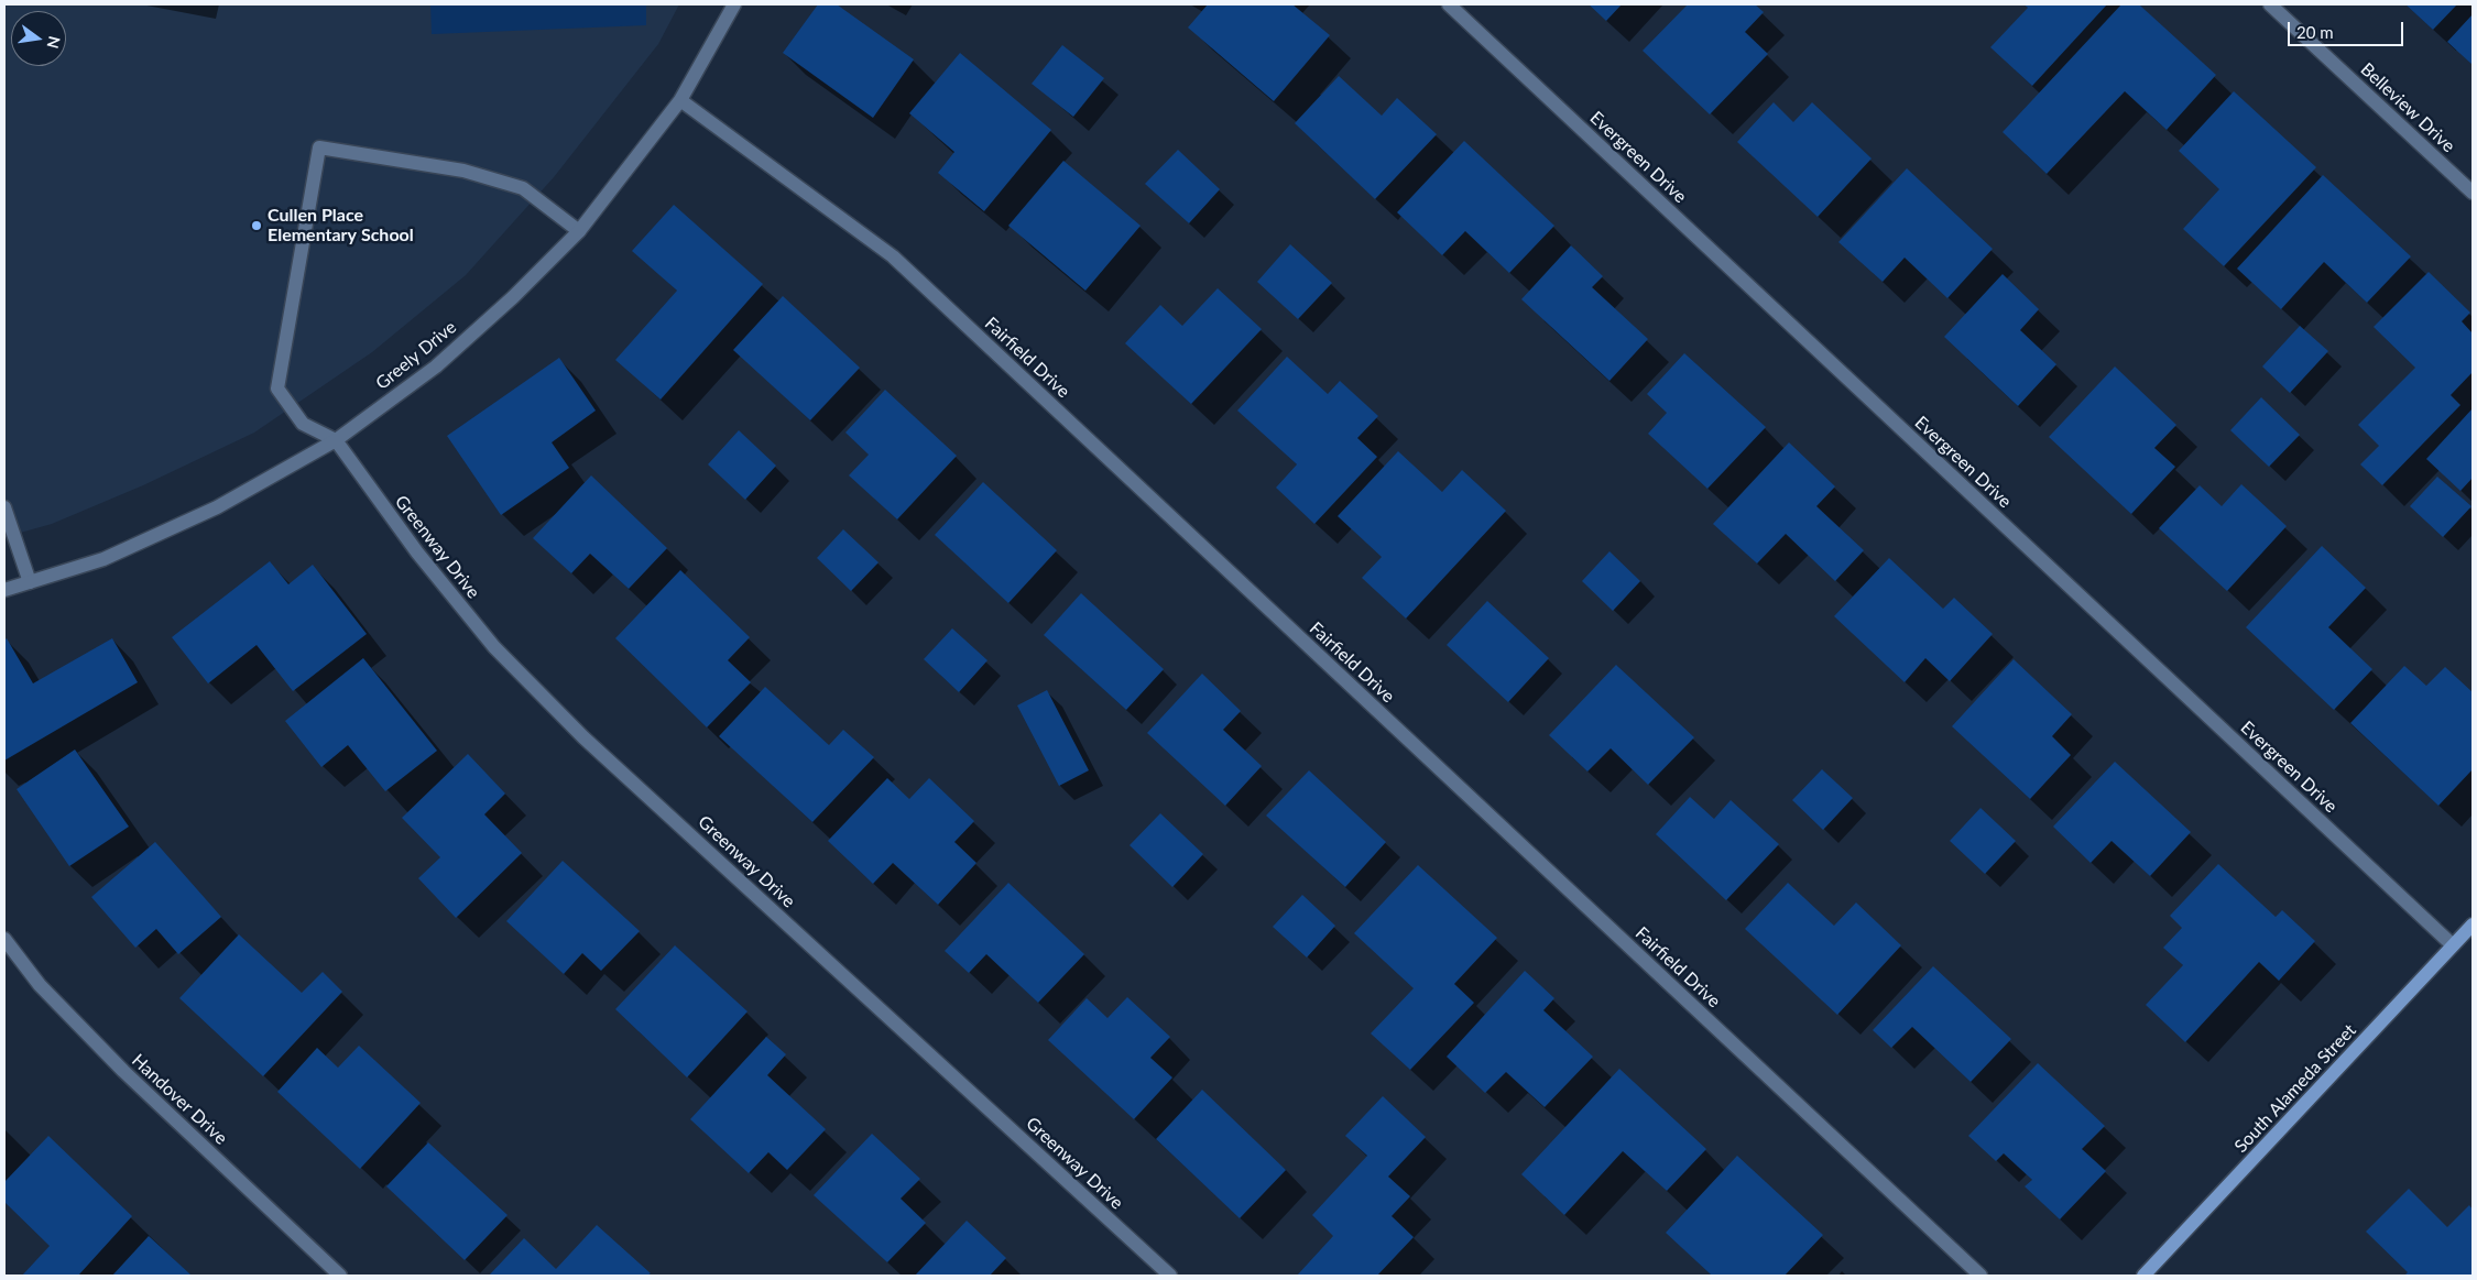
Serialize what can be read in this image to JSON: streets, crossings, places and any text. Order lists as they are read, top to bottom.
{
  "streets": {
    "main road": ["South Alameda Street"],
    "street": [
      "Belleview Drive",
      "Evergreen Drive",
      "Greely Drive",
      "Fairfield Drive",
      "Greenway Drive",
      "Handover Drive"
    ]
  },
  "crossings": [
    ["Evergreen Drive", "South Alameda Street"],
    ["Greely Drive", "Fairfield Drive"],
    ["Greely Drive", "Greenway Drive"]
  ],
  "places": ["Cullen Place Elementary School"],
  "scale_bar": "20 m",
  "north": "right"
}
